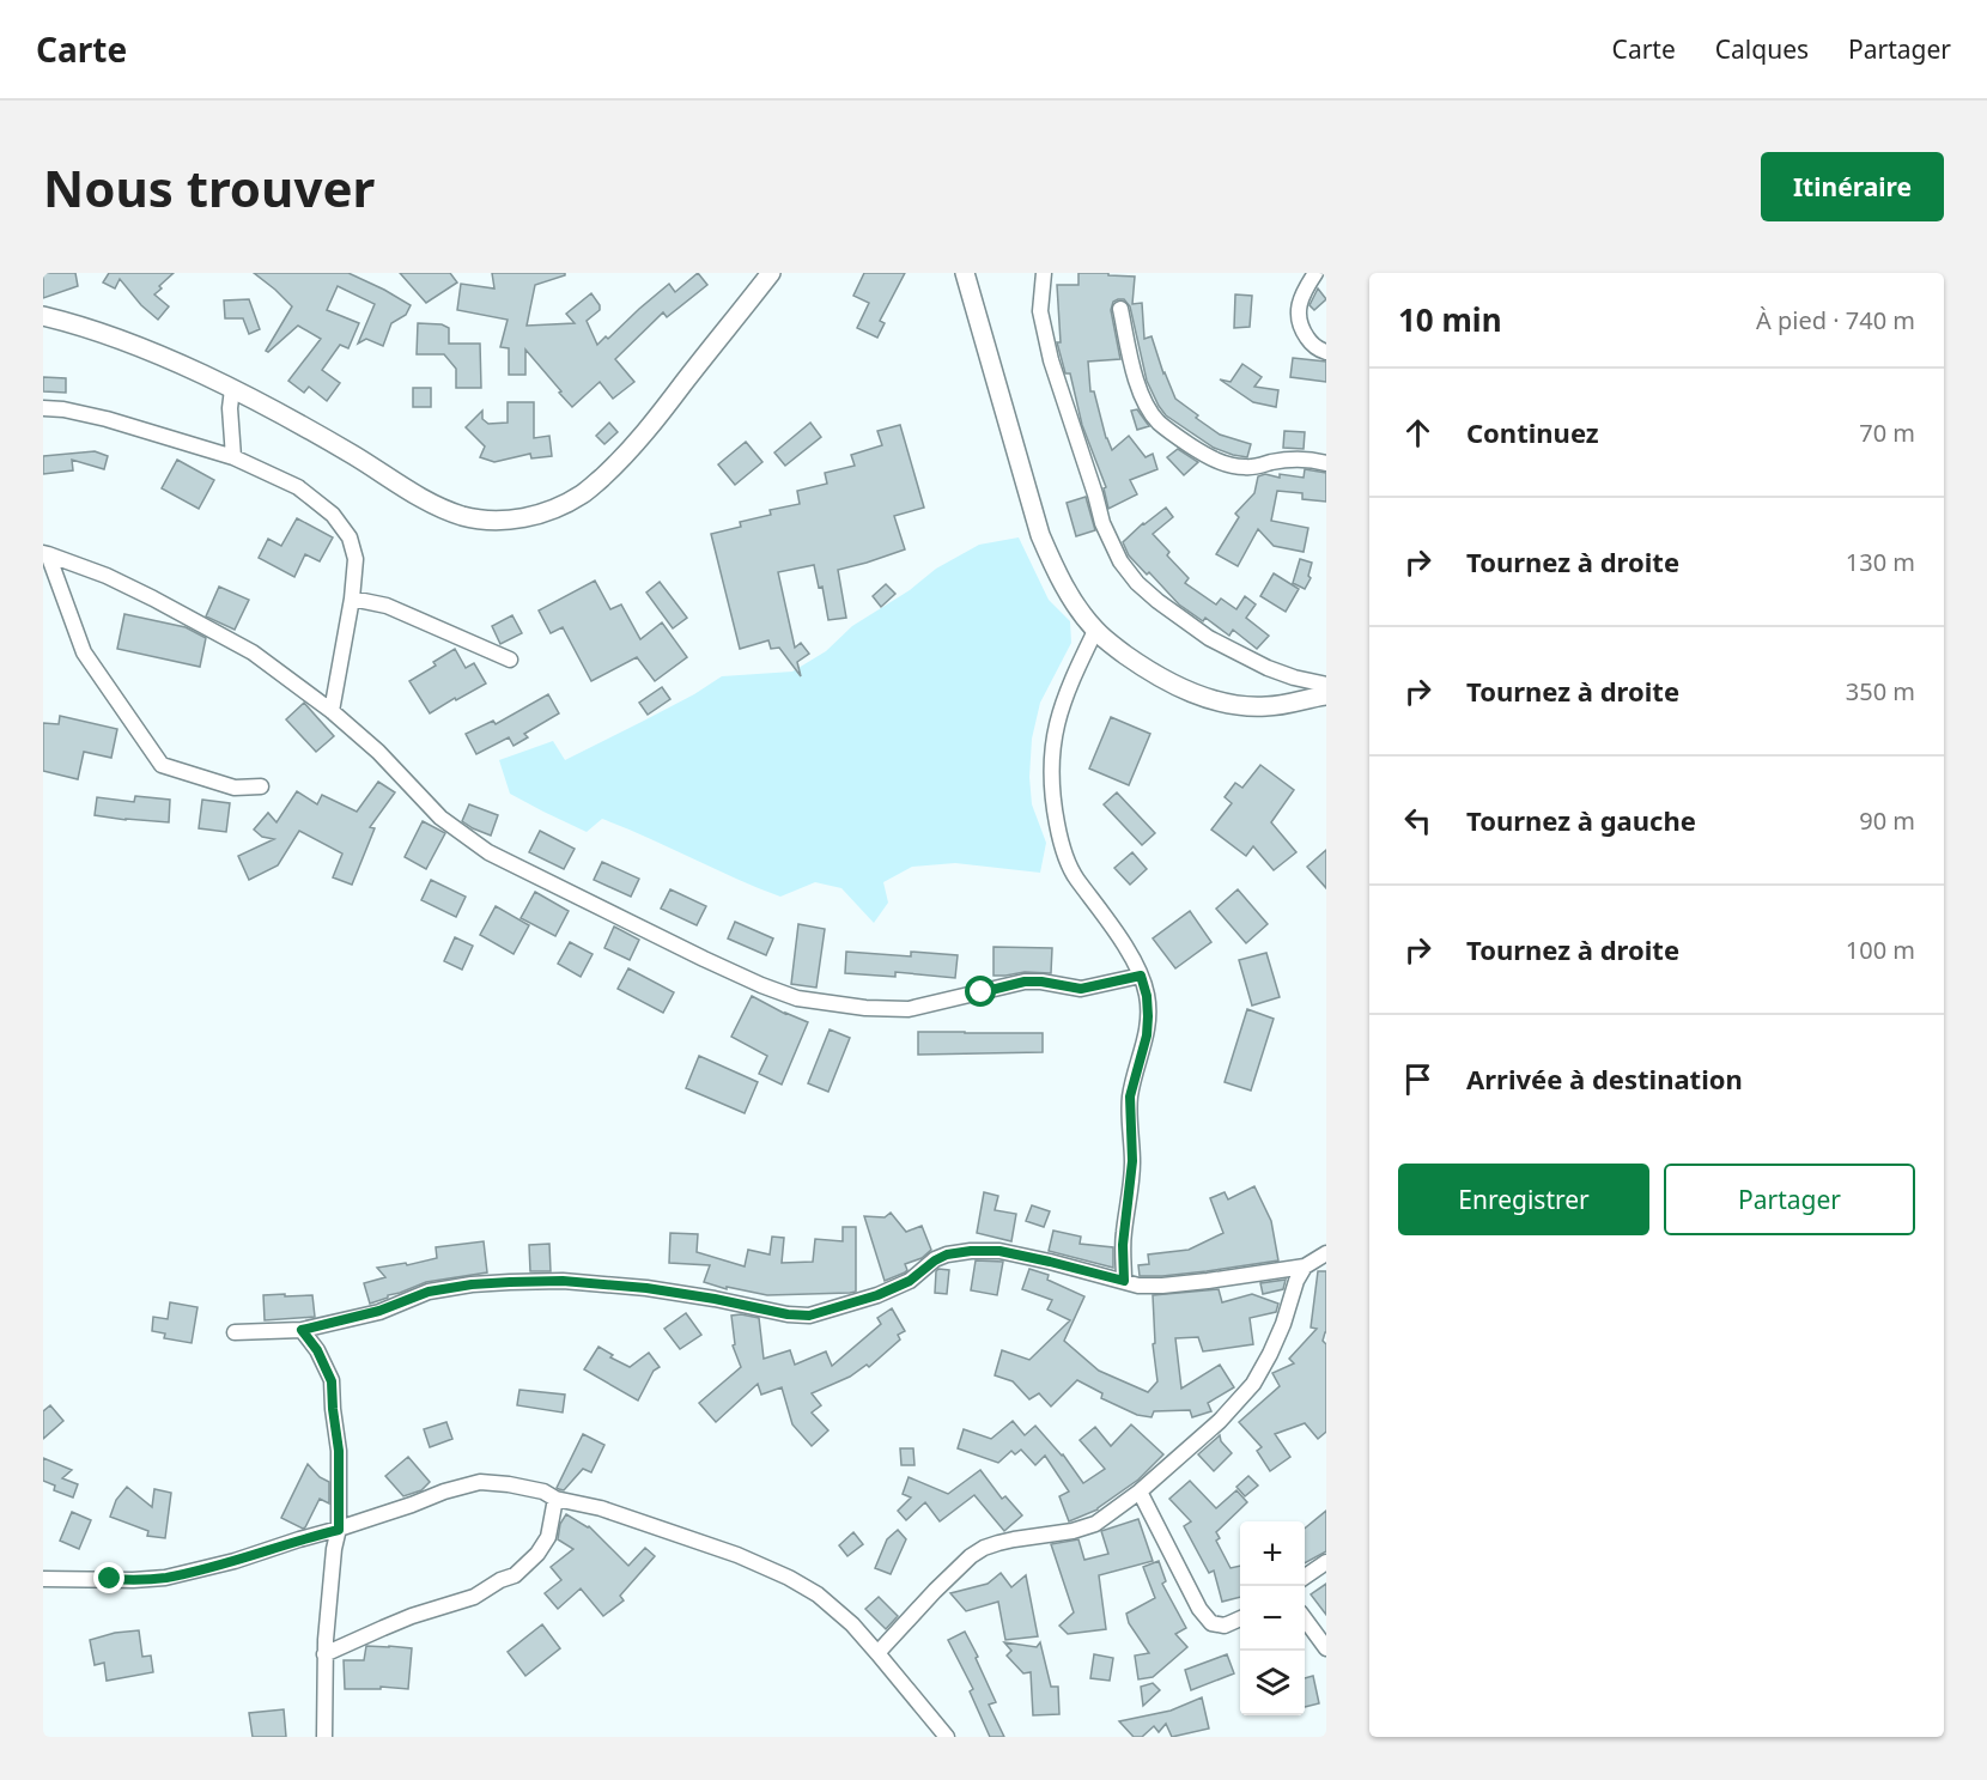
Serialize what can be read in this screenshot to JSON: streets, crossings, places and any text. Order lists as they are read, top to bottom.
{
  "page": {
    "header": "Carte",
    "nav": ["Carte", "Calques", "Partager"],
    "buttons": [
      "Itinéraire",
      ["Enregistrer", "Partager"]
    ],
    "title": "Nous trouver",
    "heading": ["10 min", "À pied · 740 m"],
    "list": [
      ["Continuez", "70 m"],
      ["Tournez à droite", "130 m"],
      ["Tournez à droite", "350 m"],
      ["Tournez à gauche", "90 m"],
      ["Tournez à droite", "100 m"],
      "Arrivée à destination"
    ],
    "map_buttons": ["+", "−"]
  }
}
